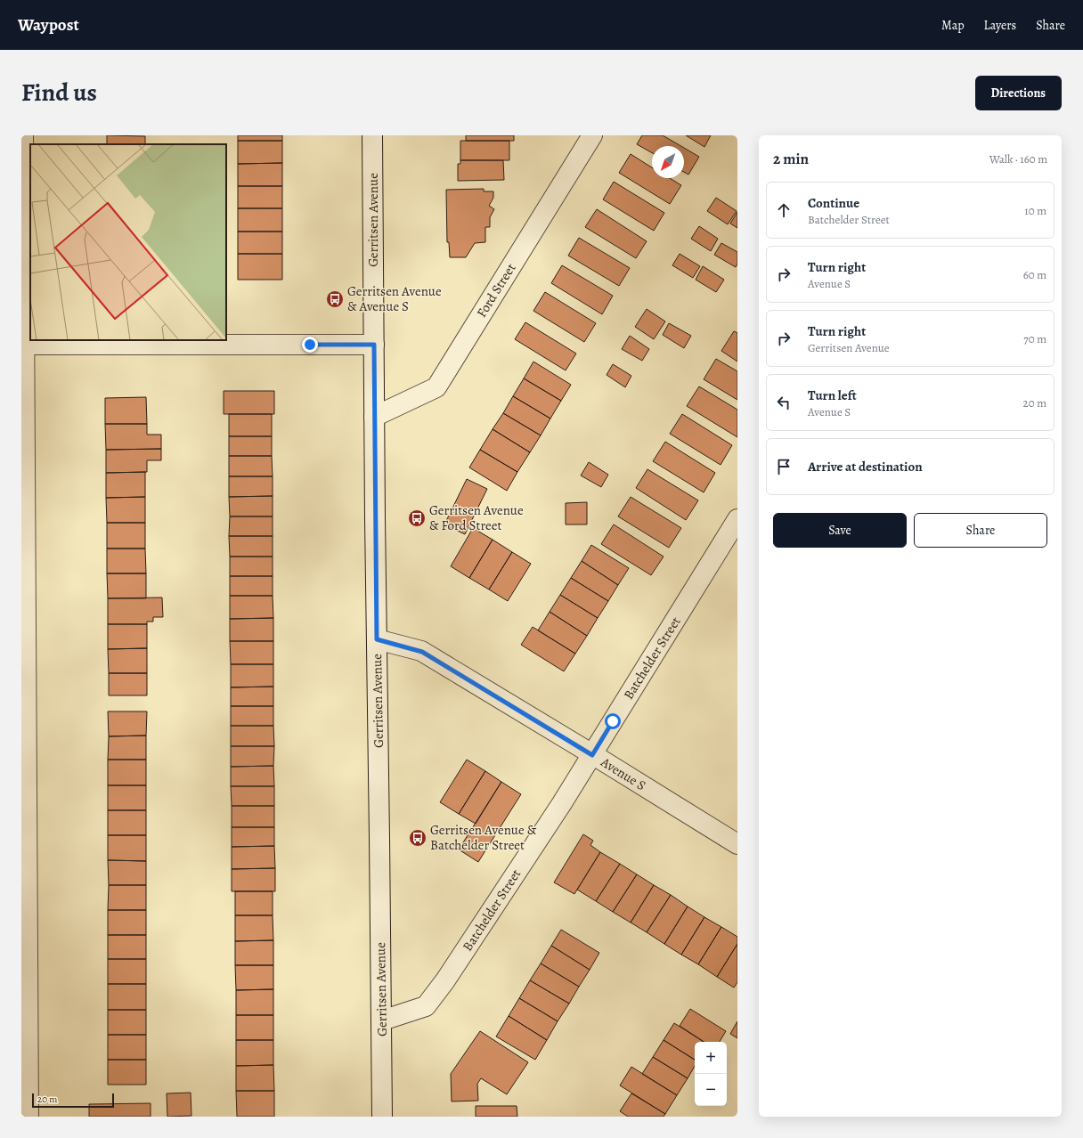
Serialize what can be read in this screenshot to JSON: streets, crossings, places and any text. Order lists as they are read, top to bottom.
{
  "streets": {
    "street": [
      "Gerritsen Avenue",
      "Ford Street",
      "Batchelder Street",
      "Avenue S"
    ]
  },
  "crossings": [
    ["Gerritsen Avenue", "Ford Street"],
    ["Gerritsen Avenue", "Batchelder Street"],
    ["Gerritsen Avenue", "Avenue S"],
    ["Batchelder Street", "Avenue S"]
  ],
  "places": {
    "bus stop": ["Gerritsen Avenue & Avenue S", "Gerritsen Avenue & Ford Street", "Gerritsen Avenue & Batchelder Street"]
  },
  "scale_bar": "20 m",
  "north": "bottom left",
  "page": {
    "header": "Waypost",
    "nav": ["Map", "Layers", "Share"],
    "title": "Find us",
    "buttons": [
      "Directions",
      ["Save", "Share"]
    ],
    "heading": ["2 min", "Walk · 160 m"],
    "list": [
      ["Continue", "Batchelder Street", "10 m"],
      ["Turn right", "Avenue S", "60 m"],
      ["Turn right", "Gerritsen Avenue", "70 m"],
      ["Turn left", "Avenue S", "20 m"],
      "Arrive at destination"
    ],
    "map_buttons": ["+", "−"],
    "scale": "20 m"
  }
}
